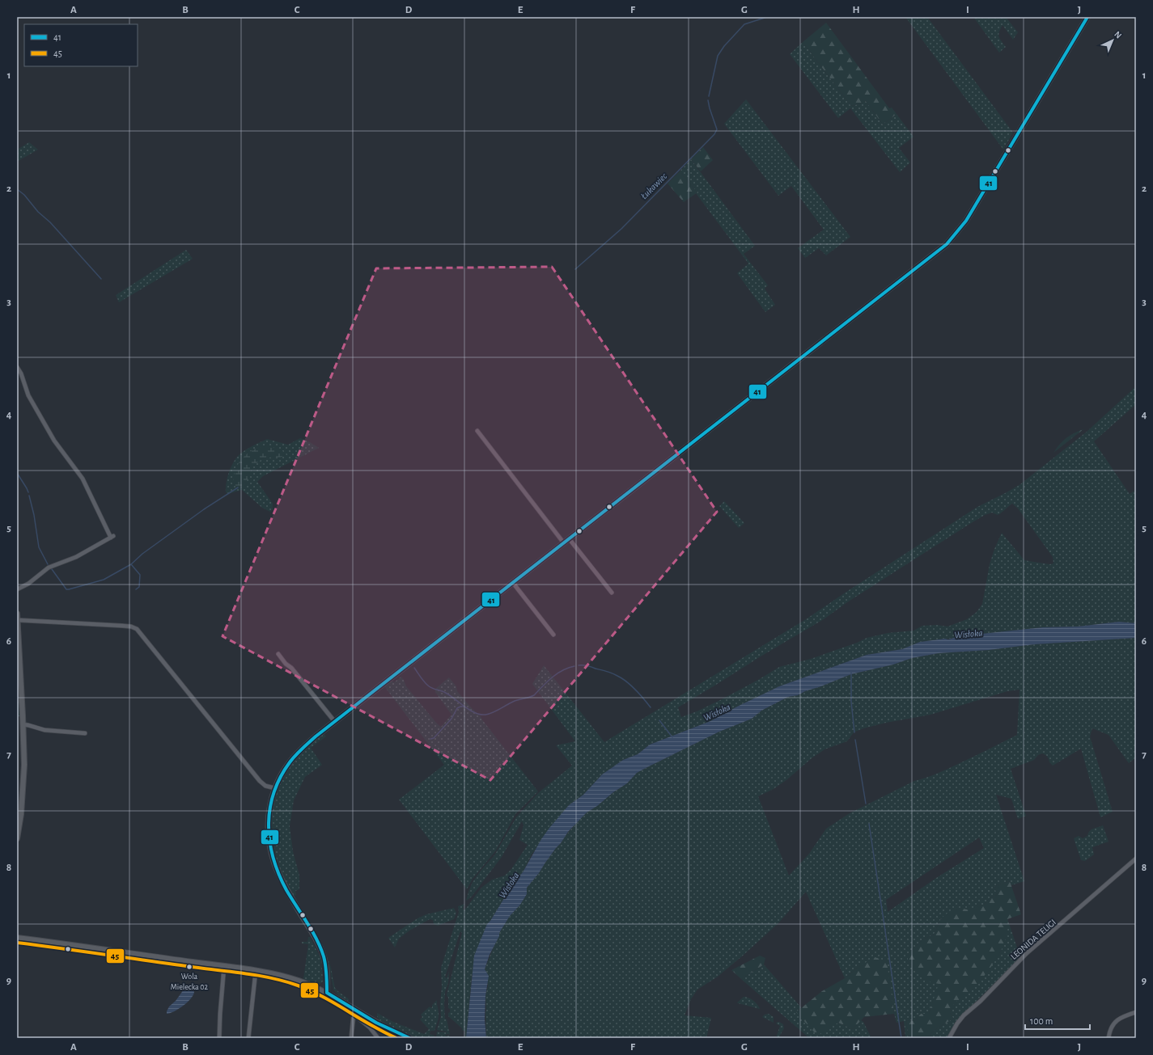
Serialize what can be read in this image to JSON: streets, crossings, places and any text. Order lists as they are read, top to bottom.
{
  "streets": {
    "street": ["LEONIDA TELIGI"]
  },
  "water": ["Łukawiec", "Wisłoka"],
  "places": ["Wola Mielecka 02"],
  "lines": ["transit line 41", "transit line 45"],
  "legend": ["41", "45"],
  "scale_bar": "100 m",
  "north": "top right",
  "grid": {
    "columns": [
      "A",
      "B",
      "C",
      "D",
      "E",
      "F",
      "G",
      "H",
      "I",
      "J"
    ],
    "rows": [
      "1",
      "2",
      "3",
      "4",
      "5",
      "6",
      "7",
      "8",
      "9"
    ]
  }
}
